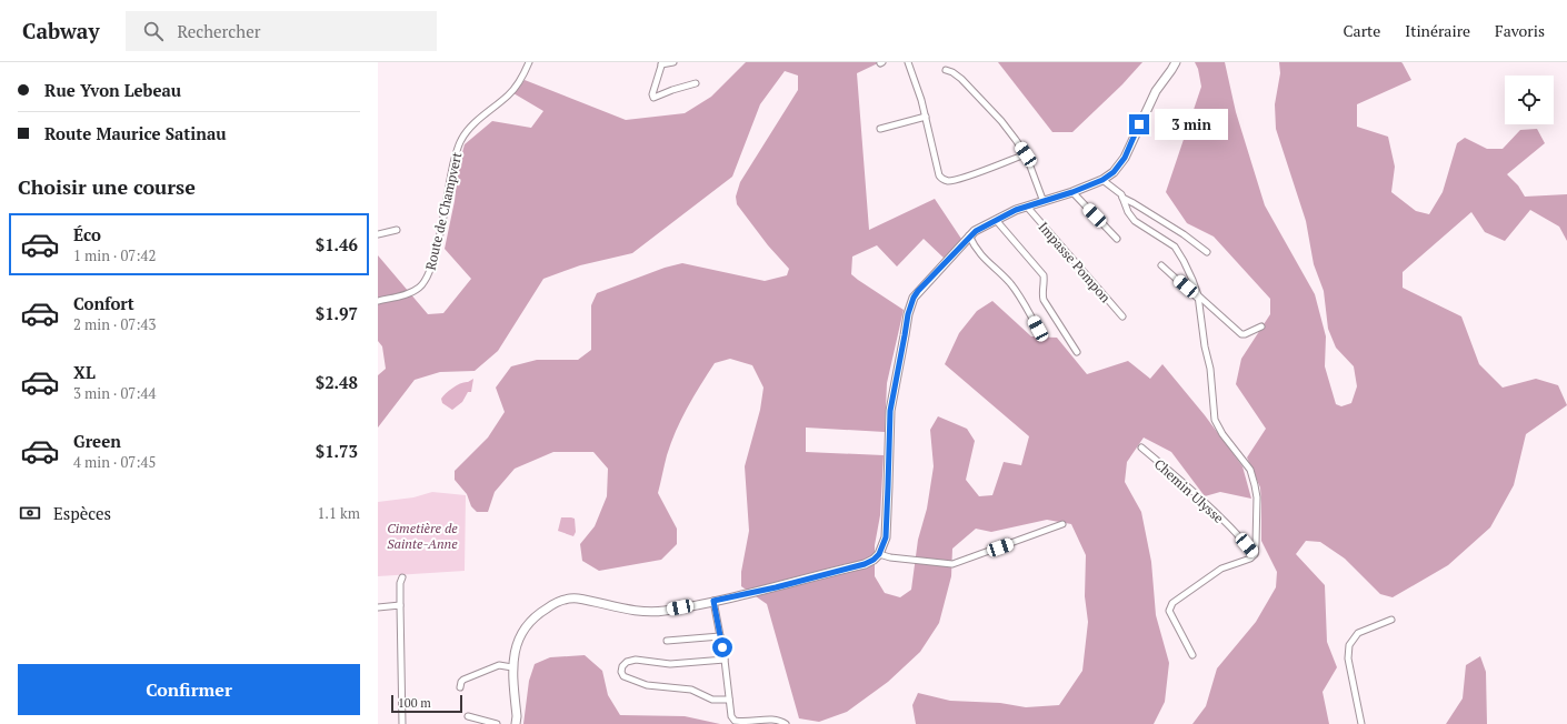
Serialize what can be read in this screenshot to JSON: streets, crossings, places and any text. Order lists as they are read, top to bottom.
{
  "streets": {
    "street": ["Route de Champvert", "Impasse Pompon", "Chemin Ulysse"]
  },
  "parks": ["Cimetière de Sainte-Anne"],
  "scale_bar": "100 m",
  "page": {
    "header": "Cabway",
    "search": "Rechercher",
    "nav": ["Carte", "Itinéraire", "Favoris"],
    "banner": ["Rue Yvon Lebeau", "Route Maurice Satinau"],
    "bubble": "3 min",
    "heading": "Choisir une course",
    "list": [
      {
        "name": "Éco",
        "note": "1 min · 07:42",
        "value": "$1.46"
      },
      {
        "name": "Confort",
        "note": "2 min · 07:43",
        "value": "$1.97"
      },
      {
        "name": "XL",
        "note": "3 min · 07:44",
        "value": "$2.48"
      },
      {
        "name": "Green",
        "note": "4 min · 07:45",
        "value": "$1.73"
      }
    ],
    "pay": ["Espèces", "1.1 km"],
    "buttons": "Confirmer",
    "scale": "100 m"
  }
}
